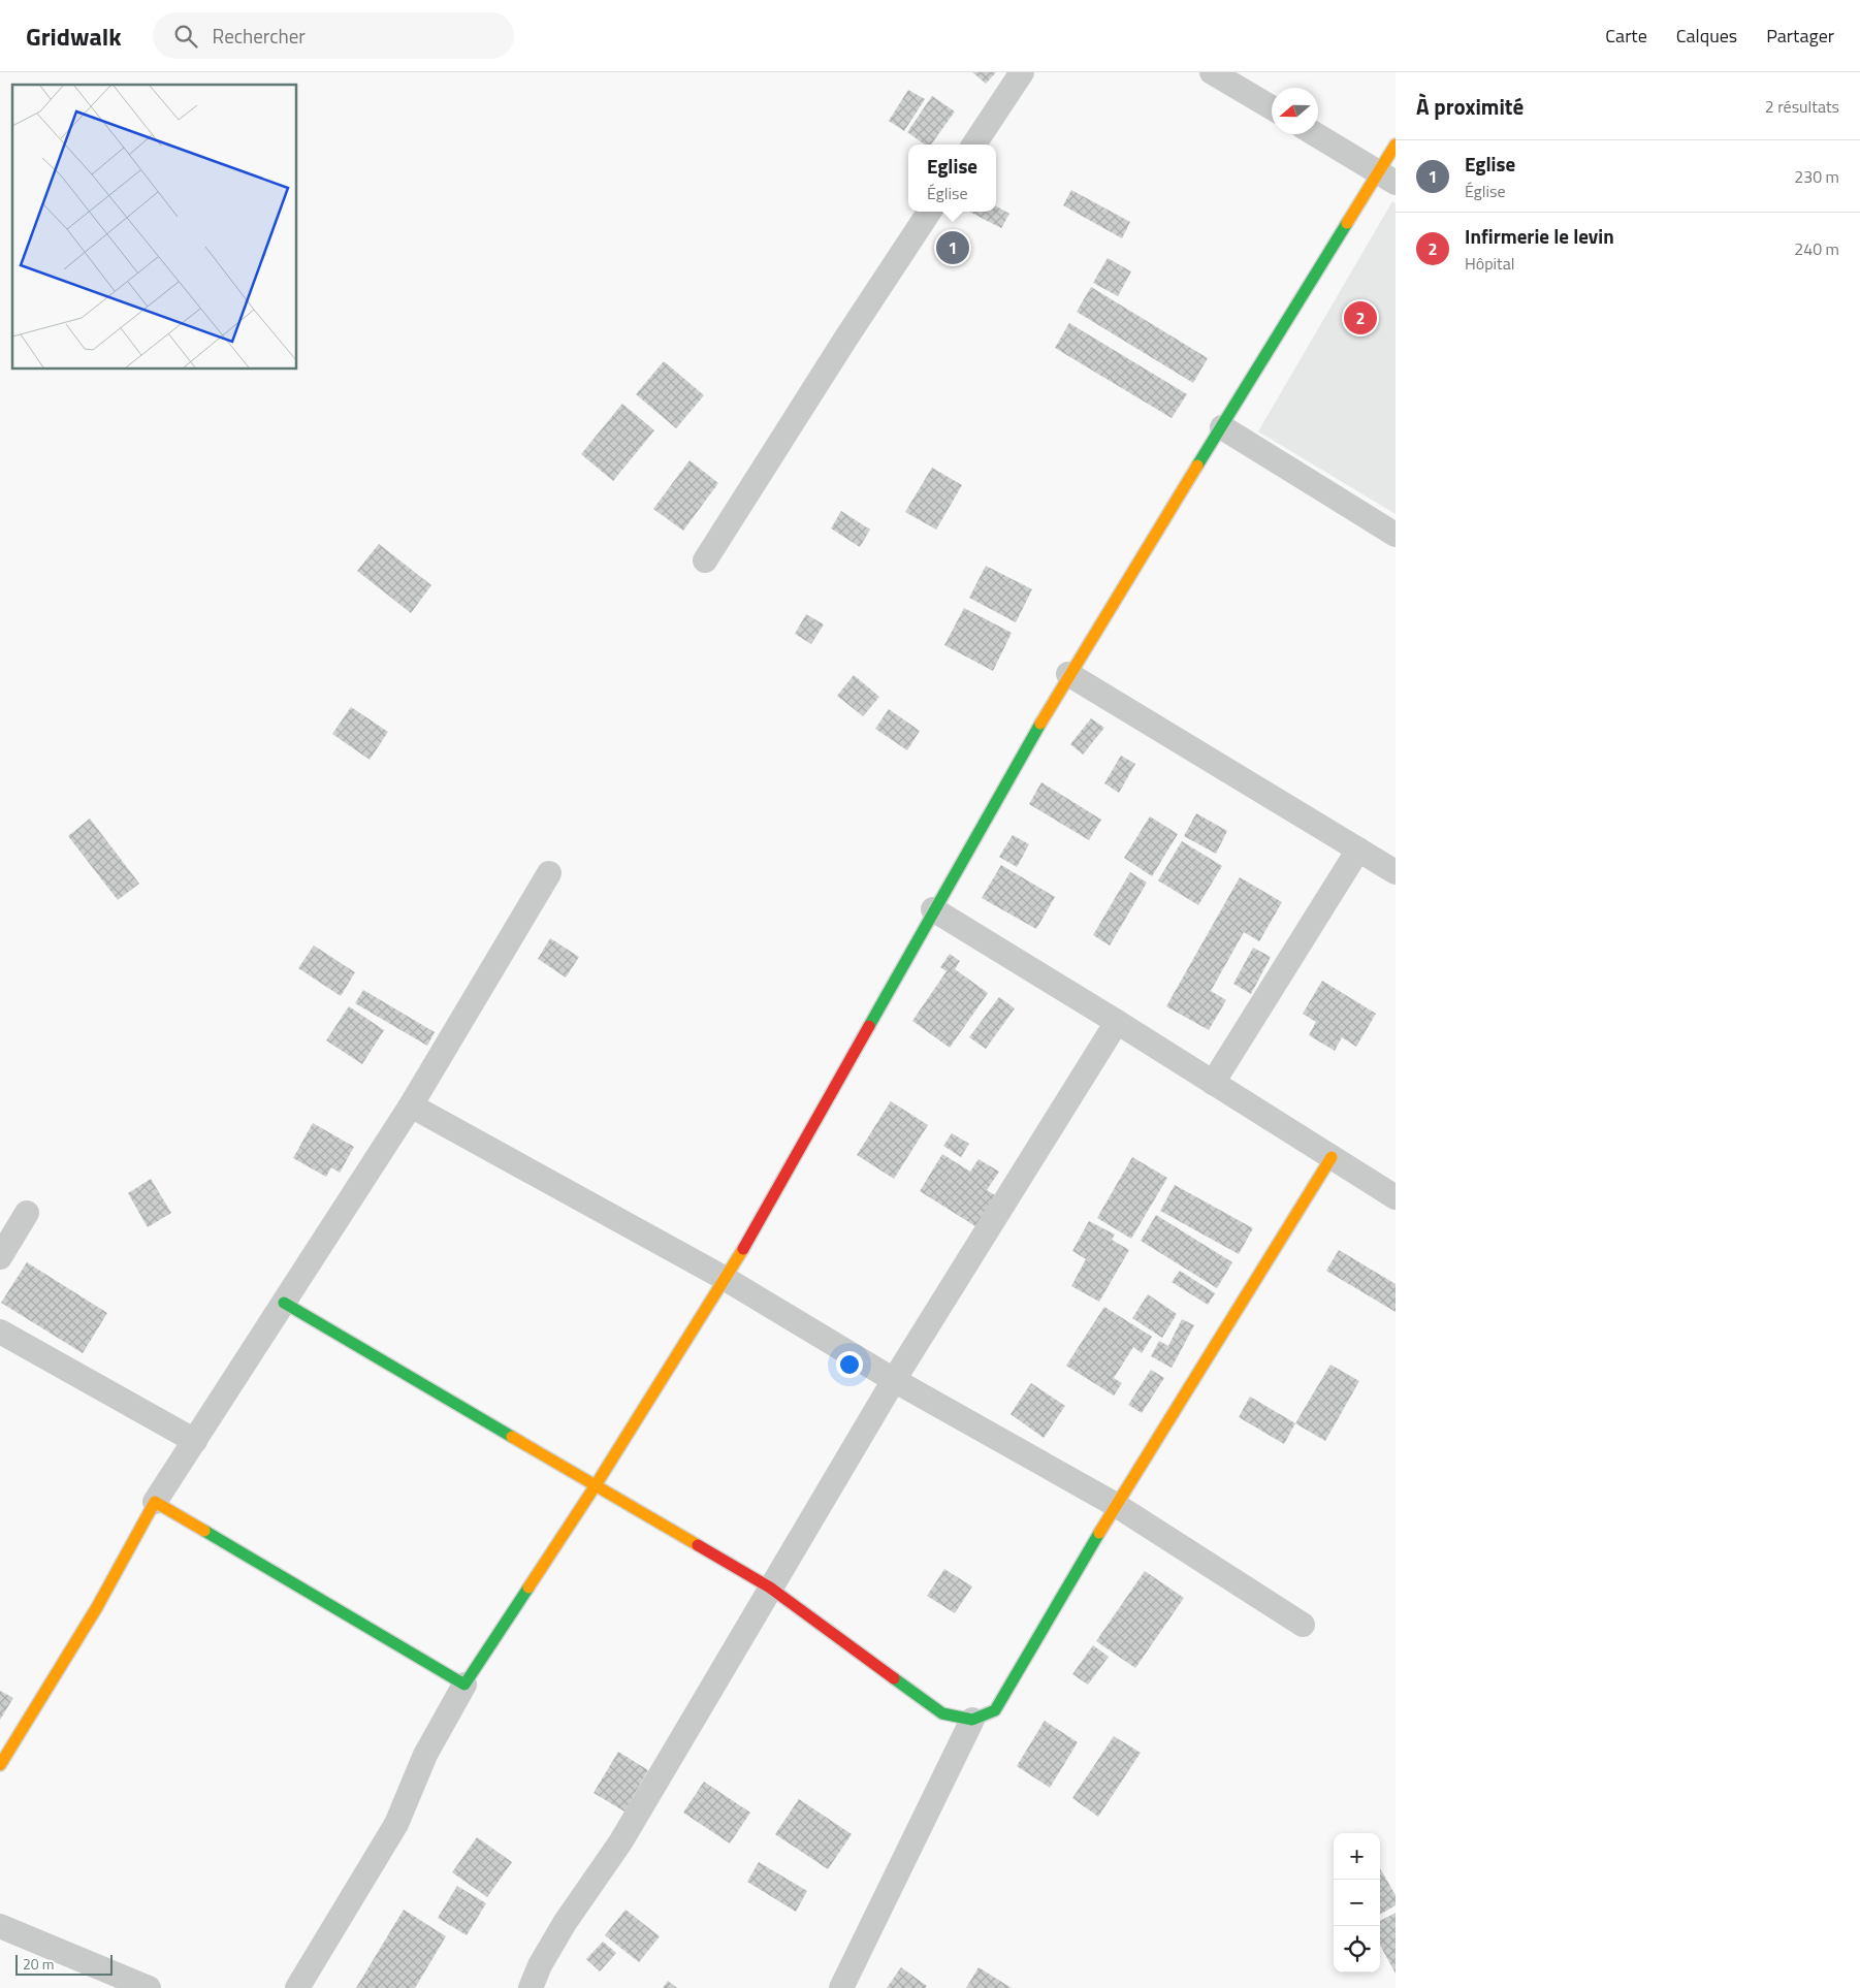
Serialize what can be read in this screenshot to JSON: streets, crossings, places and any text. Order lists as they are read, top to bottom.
{
  "scale_bar": "20 m",
  "north": "left",
  "page": {
    "header": "Gridwalk",
    "search": "Rechercher",
    "nav": ["Carte", "Calques", "Partager"],
    "heading": ["À proximité", "2 résultats"],
    "list": [
      {
        "mark": "1",
        "name": "Eglise",
        "note": "Église",
        "value": "230 m"
      },
      {
        "mark": "2",
        "name": "Infirmerie le levin",
        "note": "Hôpital",
        "value": "240 m"
      }
    ],
    "popup": ["Eglise", "Église"],
    "pins": ["1", "2"],
    "map_buttons": ["+", "−"],
    "scale": "20 m"
  }
}
